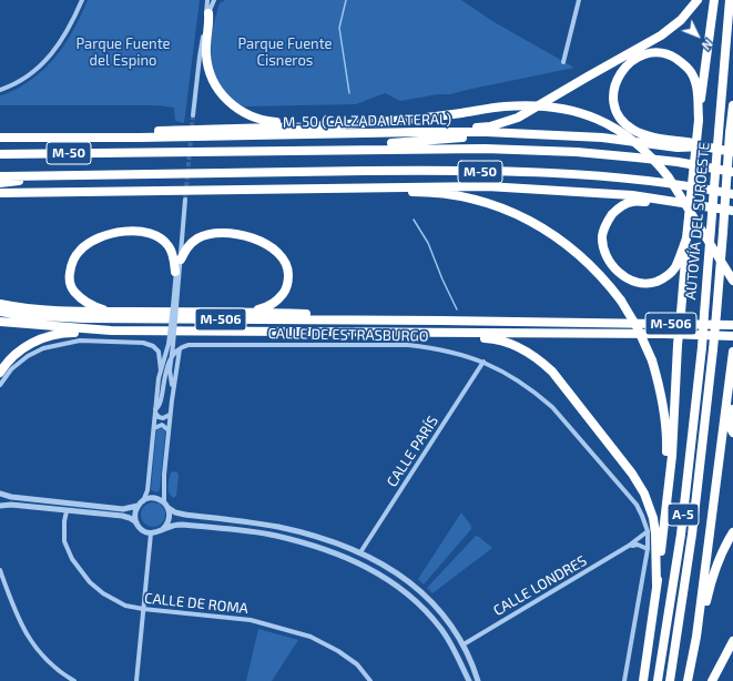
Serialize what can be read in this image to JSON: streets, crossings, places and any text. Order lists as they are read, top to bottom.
{
  "streets": {
    "highway": [
      "M-50 (CALZADA LATERAL)",
      "M-50",
      "AUTOVÍA DEL SUROESTE",
      "M-506",
      "A-5"
    ],
    "street": [
      "CALLE DE ESTRASBURGO",
      "CALLE PARÍS",
      "CALLE LONDRES",
      "CALLE DE ROMA"
    ]
  },
  "crossings": [
    ["M-50 (CALZADA LATERAL)", "M-50"],
    ["CALLE DE ESTRASBURGO", "CALLE PARÍS"],
    ["CALLE DE ESTRASBURGO", "CALLE LONDRES"]
  ],
  "parks": ["Parque Fuente del Espino", "Parque Fuente Cisneros"],
  "north": "bottom right"
}
